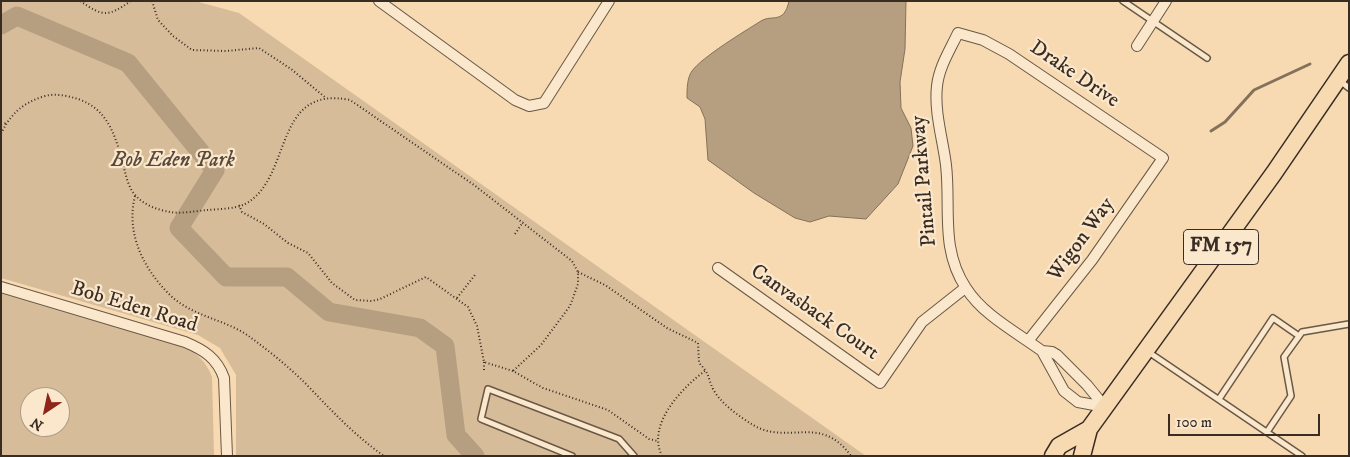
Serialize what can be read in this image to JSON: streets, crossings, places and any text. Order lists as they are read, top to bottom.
{
  "streets": {
    "main road": ["FM 157"],
    "street": [
      "Drake Drive",
      "Pintail Parkway",
      "Wigon Way",
      "Bob Eden Road",
      "Canvasback Court"
    ]
  },
  "crossings": [
    ["Drake Drive", "Pintail Parkway"],
    ["Drake Drive", "Wigon Way"],
    ["Pintail Parkway", "Wigon Way"],
    ["Pintail Parkway", "FM 157"],
    ["Pintail Parkway", "Canvasback Court"]
  ],
  "parks": ["Bob Eden Park"],
  "scale_bar": "100 m",
  "north": "bottom left"
}
